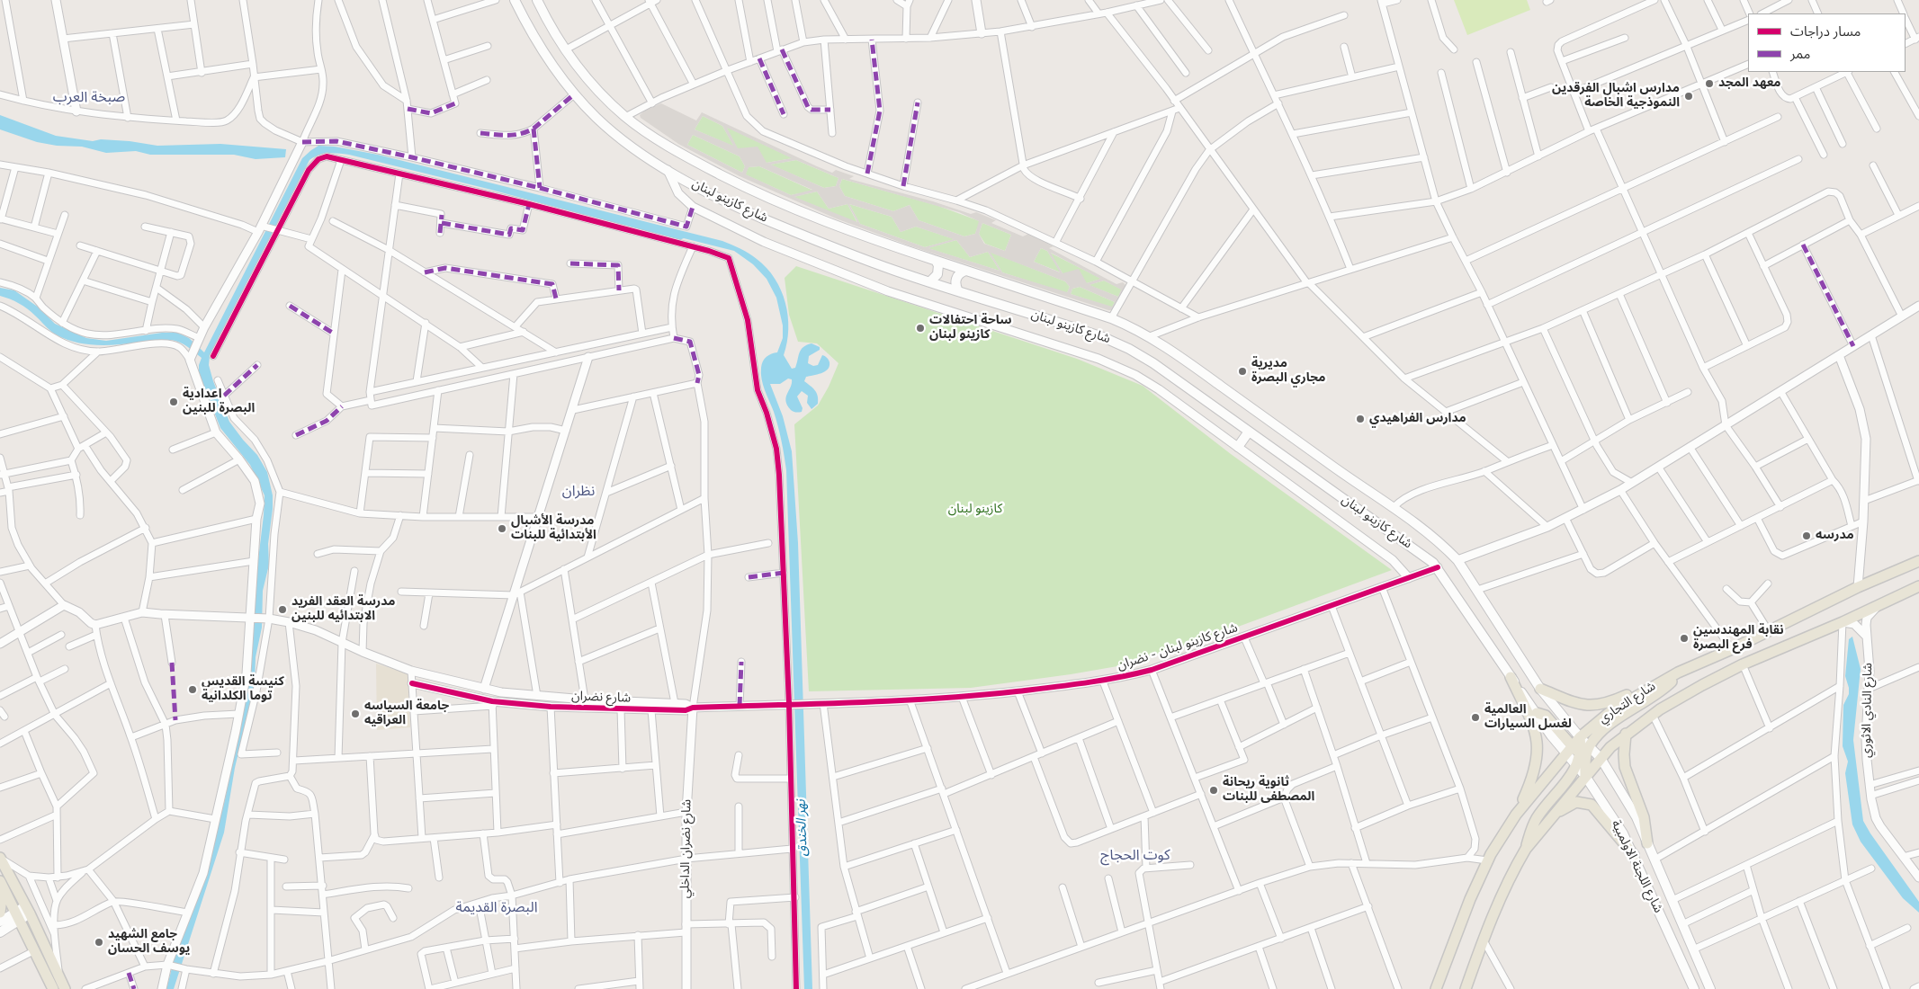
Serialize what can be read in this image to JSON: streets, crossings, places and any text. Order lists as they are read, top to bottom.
{
  "streets": {
    "main road": ["شارع كازينو لبنان", "شارع التجاري", "شارع اللجنة الاولمبية"],
    "street": [
      "شارع كازينو لبنان - نضران",
      "شارع نضران",
      "شارع النادي الاثوري",
      "شارع نضران الداخلي"
    ]
  },
  "crossings": [
    ["شارع كازينو لبنان", "شارع كازينو لبنان - نضران"],
    ["شارع كازينو لبنان", "شارع التجاري"],
    ["شارع كازينو لبنان - نضران", "شارع نضران"],
    ["شارع نضران", "شارع نضران الداخلي"],
    ["شارع التجاري", "شارع النادي الاثوري"],
    ["شارع التجاري", "شارع اللجنة الاولمبية"]
  ],
  "districts": [
    "صبخة العرب",
    "نظران",
    "كوت الحجاج",
    "البصرة القديمة"
  ],
  "water": ["نهر الخندق"],
  "parks": ["كازينو لبنان"],
  "places": [
    "معهد المجد",
    "مدارس اشبال الفرقدين النموذجية الخاصة",
    "ساحة احتفالات كازينو لبنان",
    "مديرية مجاري البصرة",
    "اعدادية البصرة للبنين",
    "مدارس الفراهيدي",
    "مدرسة الأشبال الأبتدائية للبنات",
    "مدرسه",
    "مدرسة العقد الفريد الابتدائيه للبنين",
    "نقابة المهندسين فرع البصرة",
    "كنيسة القديس توما الكلدانية",
    "جامعة السياسه العراقيه",
    "العالمية لغسل السيارات",
    "ثانوية ريحانة المصطفى للبنات",
    "جامع الشهيد يوسف الحسان"
  ],
  "legend": ["مسار دراجات", "ممر"]
}
